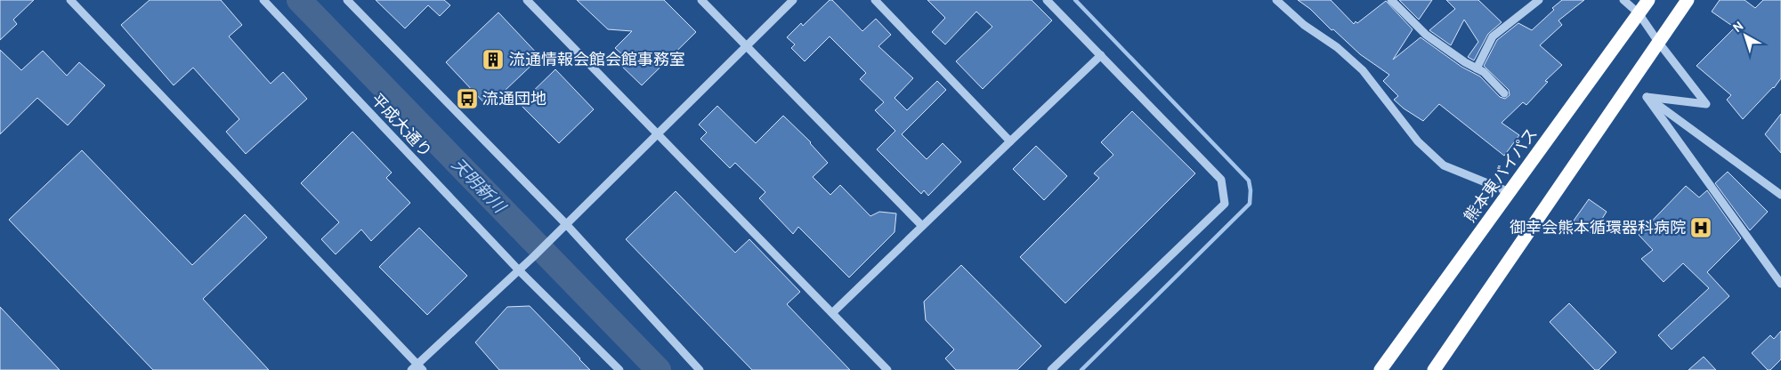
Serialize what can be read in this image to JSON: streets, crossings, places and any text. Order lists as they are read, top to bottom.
{
  "streets": {
    "highway": ["熊本東バイパス"],
    "street": ["平成大通り"]
  },
  "water": ["天明新川"],
  "places": {
    "building": ["流通情報会館会館事務室"],
    "bus stop": ["流通団地"],
    "hospital": ["御幸会熊本循環器科病院"]
  },
  "north": "top left"
}
